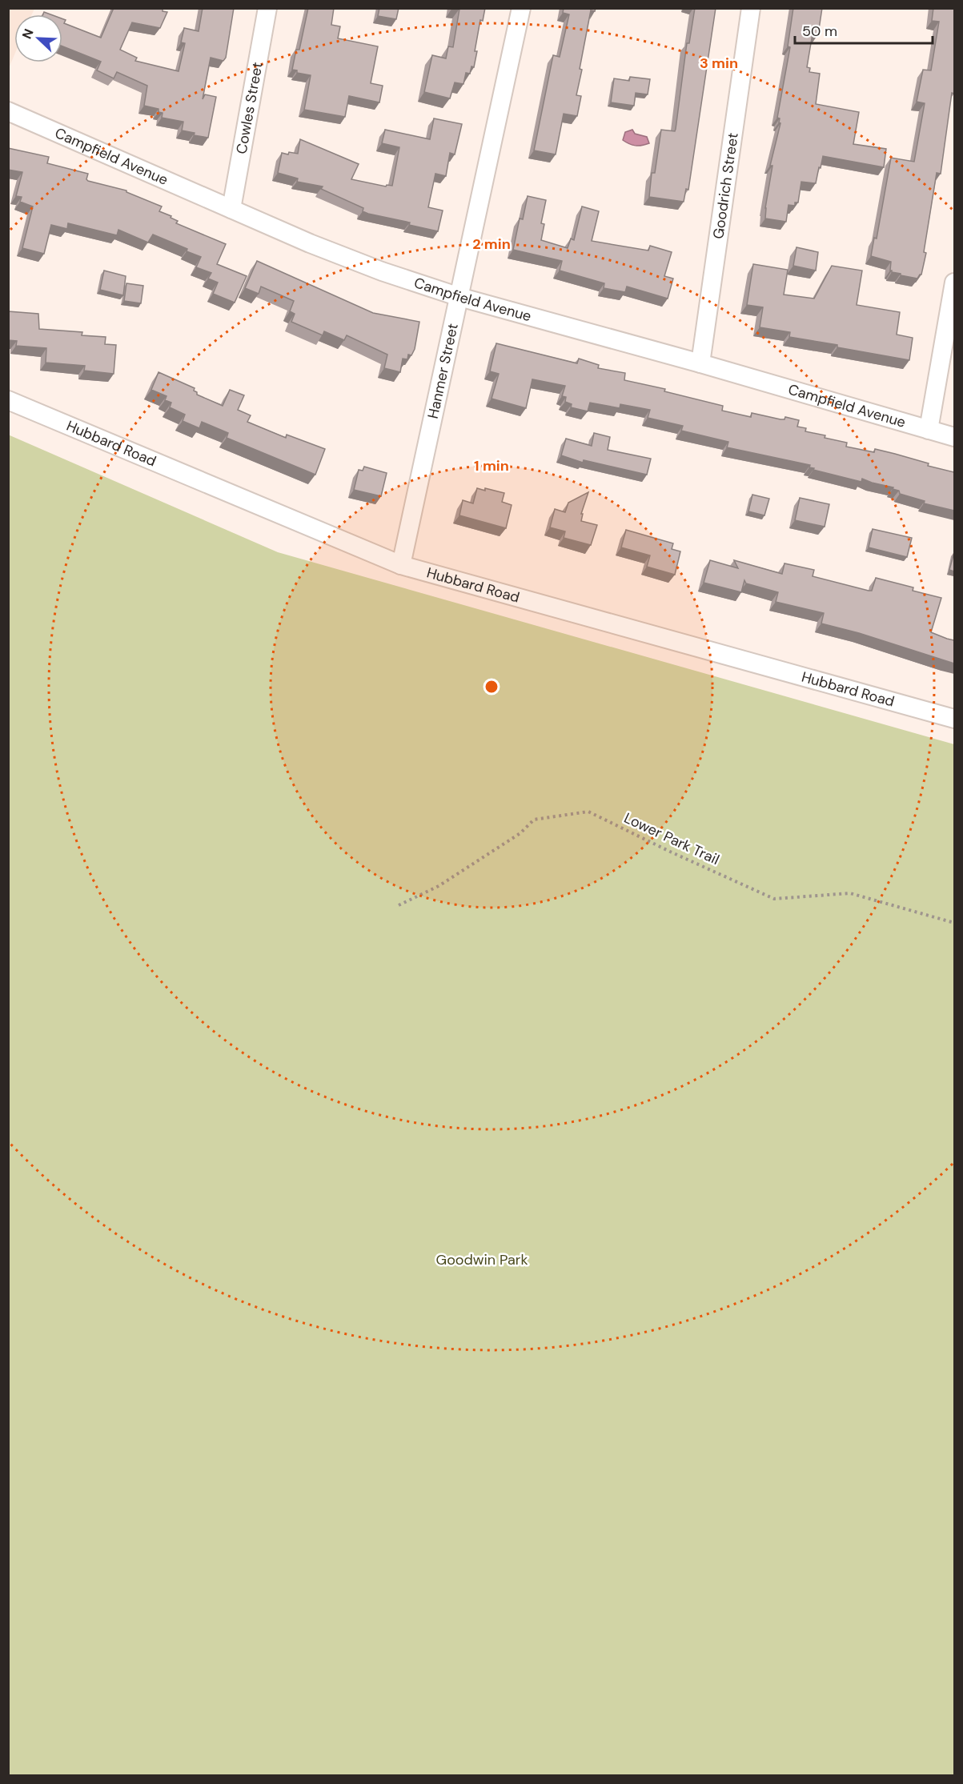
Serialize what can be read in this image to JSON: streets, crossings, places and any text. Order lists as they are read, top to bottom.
{
  "streets": {
    "street": [
      "Cowles Street",
      "Campfield Avenue",
      "Goodrich Street",
      "Hanmer Street",
      "Hubbard Road"
    ],
    "path": ["Lower Park Trail"]
  },
  "crossings": [
    ["Cowles Street", "Campfield Avenue"],
    ["Campfield Avenue", "Goodrich Street"],
    ["Campfield Avenue", "Hanmer Street"],
    ["Hanmer Street", "Hubbard Road"]
  ],
  "parks": ["Goodwin Park"],
  "scale_bar": "50 m",
  "north": "top left",
  "rings": ["3 min", "2 min", "1 min"]
}
